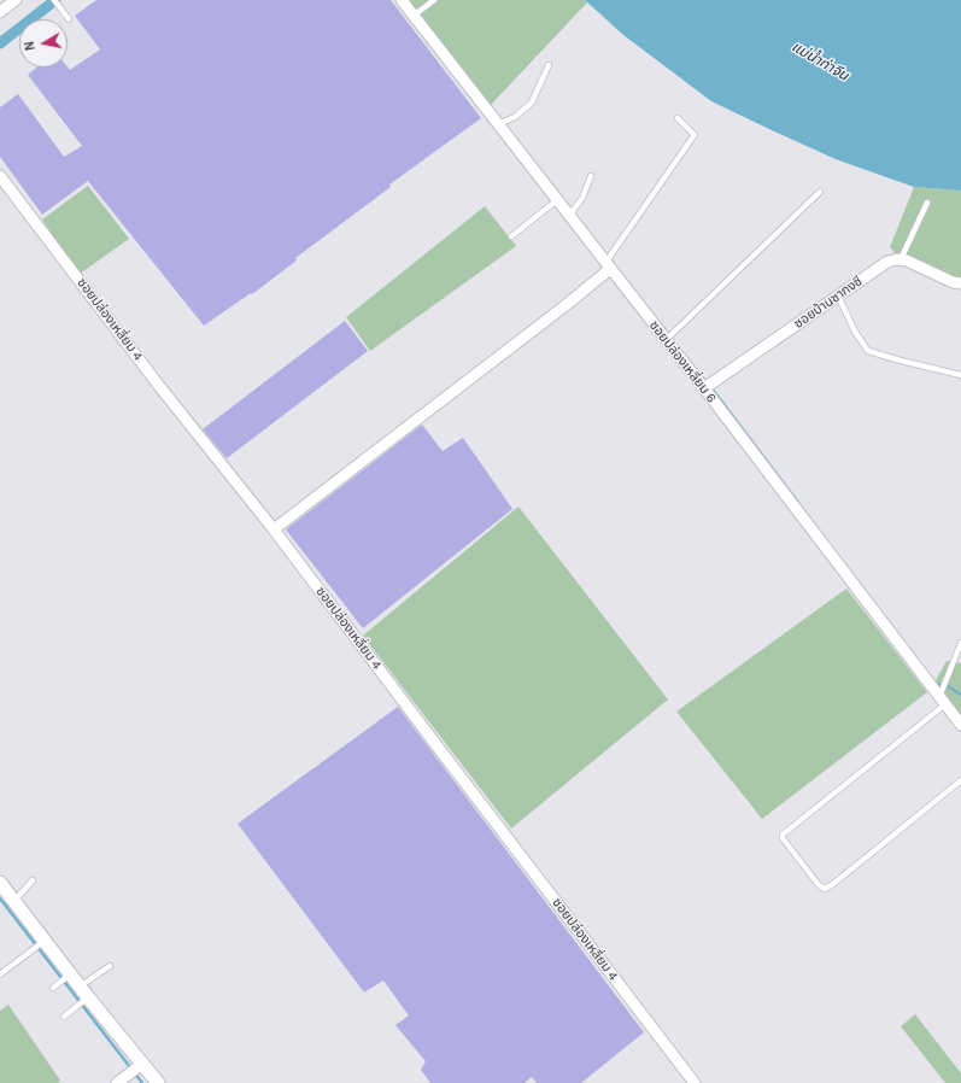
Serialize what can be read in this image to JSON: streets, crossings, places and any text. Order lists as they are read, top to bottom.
{
  "streets": {
    "street": ["ซอยบ้านซากงซี", "ซอยปล่องเหลี่ยม 4", "ซอยปล่องเหลี่ยม 6"]
  },
  "crossings": [
    ["ซอยบ้านซากงซี", "ซอยปล่องเหลี่ยม 6"]
  ],
  "water": ["แม่น้ำท่าจีน"],
  "north": "left"
}
